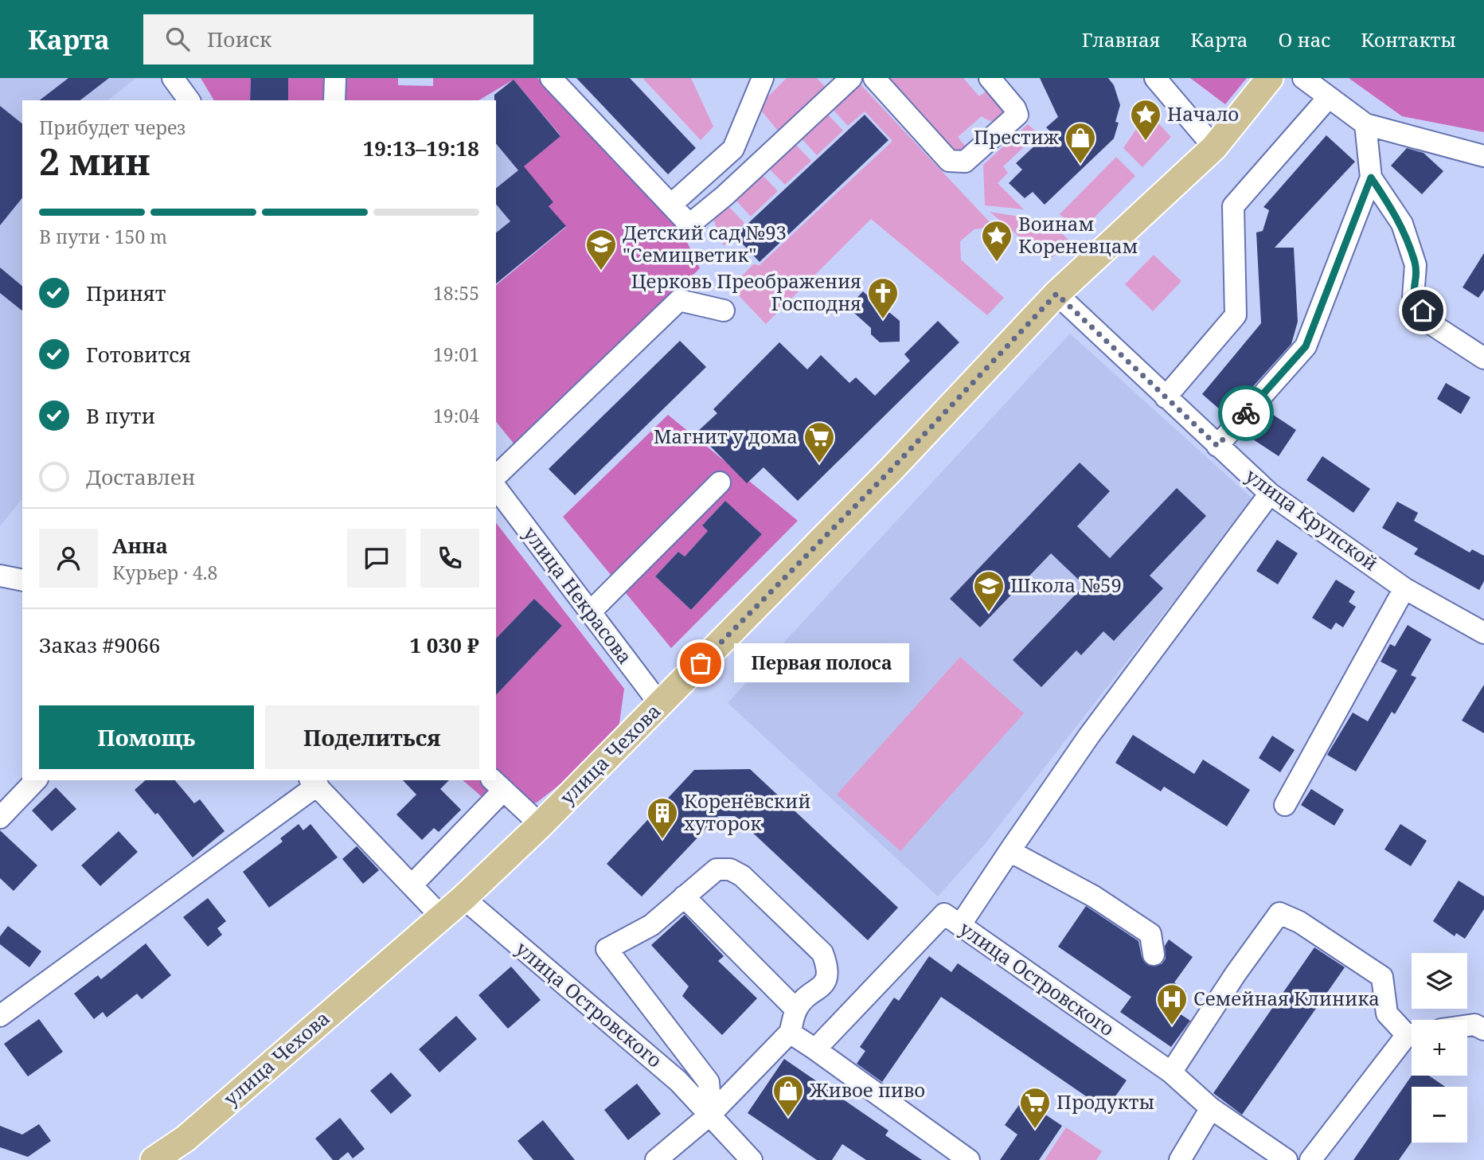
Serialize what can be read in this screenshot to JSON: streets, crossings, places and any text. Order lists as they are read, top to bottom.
{
  "streets": {
    "main road": ["улица Чехова"],
    "street": ["улица Крупской", "улица Некрасова", "улица Островского"]
  },
  "crossings": [
    ["улица Крупской", "улица Чехова"],
    ["улица Некрасова", "улица Чехова"],
    ["улица Чехова", "улица Островского"]
  ],
  "places": {
    "place": ["Начало", "Воинам Кореневцам"],
    "shop": ["Престиж", "Живое пиво"],
    "school or university": ["Детский сад №93 \"Семицветик\"", "Школа №59"],
    "church": ["Церковь Преображения Господня"],
    "supermarket": ["Магнит у дома", "Продукты"],
    "other": ["Первая полоса"],
    "building": ["Коренёвский хуторок"],
    "hospital": ["Семейная Клиника"]
  },
  "page": {
    "header": "Карта",
    "search": "Поиск",
    "nav": [
      "Главная",
      "Карта",
      "О нас",
      "Контакты"
    ],
    "heading": ["2 мин", "Прибудет через", "19:13–19:18"],
    "panel": [
      "Анна",
      "Курьер · 4.8",
      "Заказ #9066",
      "1 030 ₽"
    ],
    "bar": "В пути · 150 m",
    "list": [
      ["Принят", "18:55"],
      ["Готовится", "19:01"],
      ["В пути", "19:04"],
      "Доставлен"
    ],
    "bubble": "Первая полоса",
    "buttons": ["Помощь", "Поделиться"],
    "map_buttons": ["+", "−"]
  }
}
